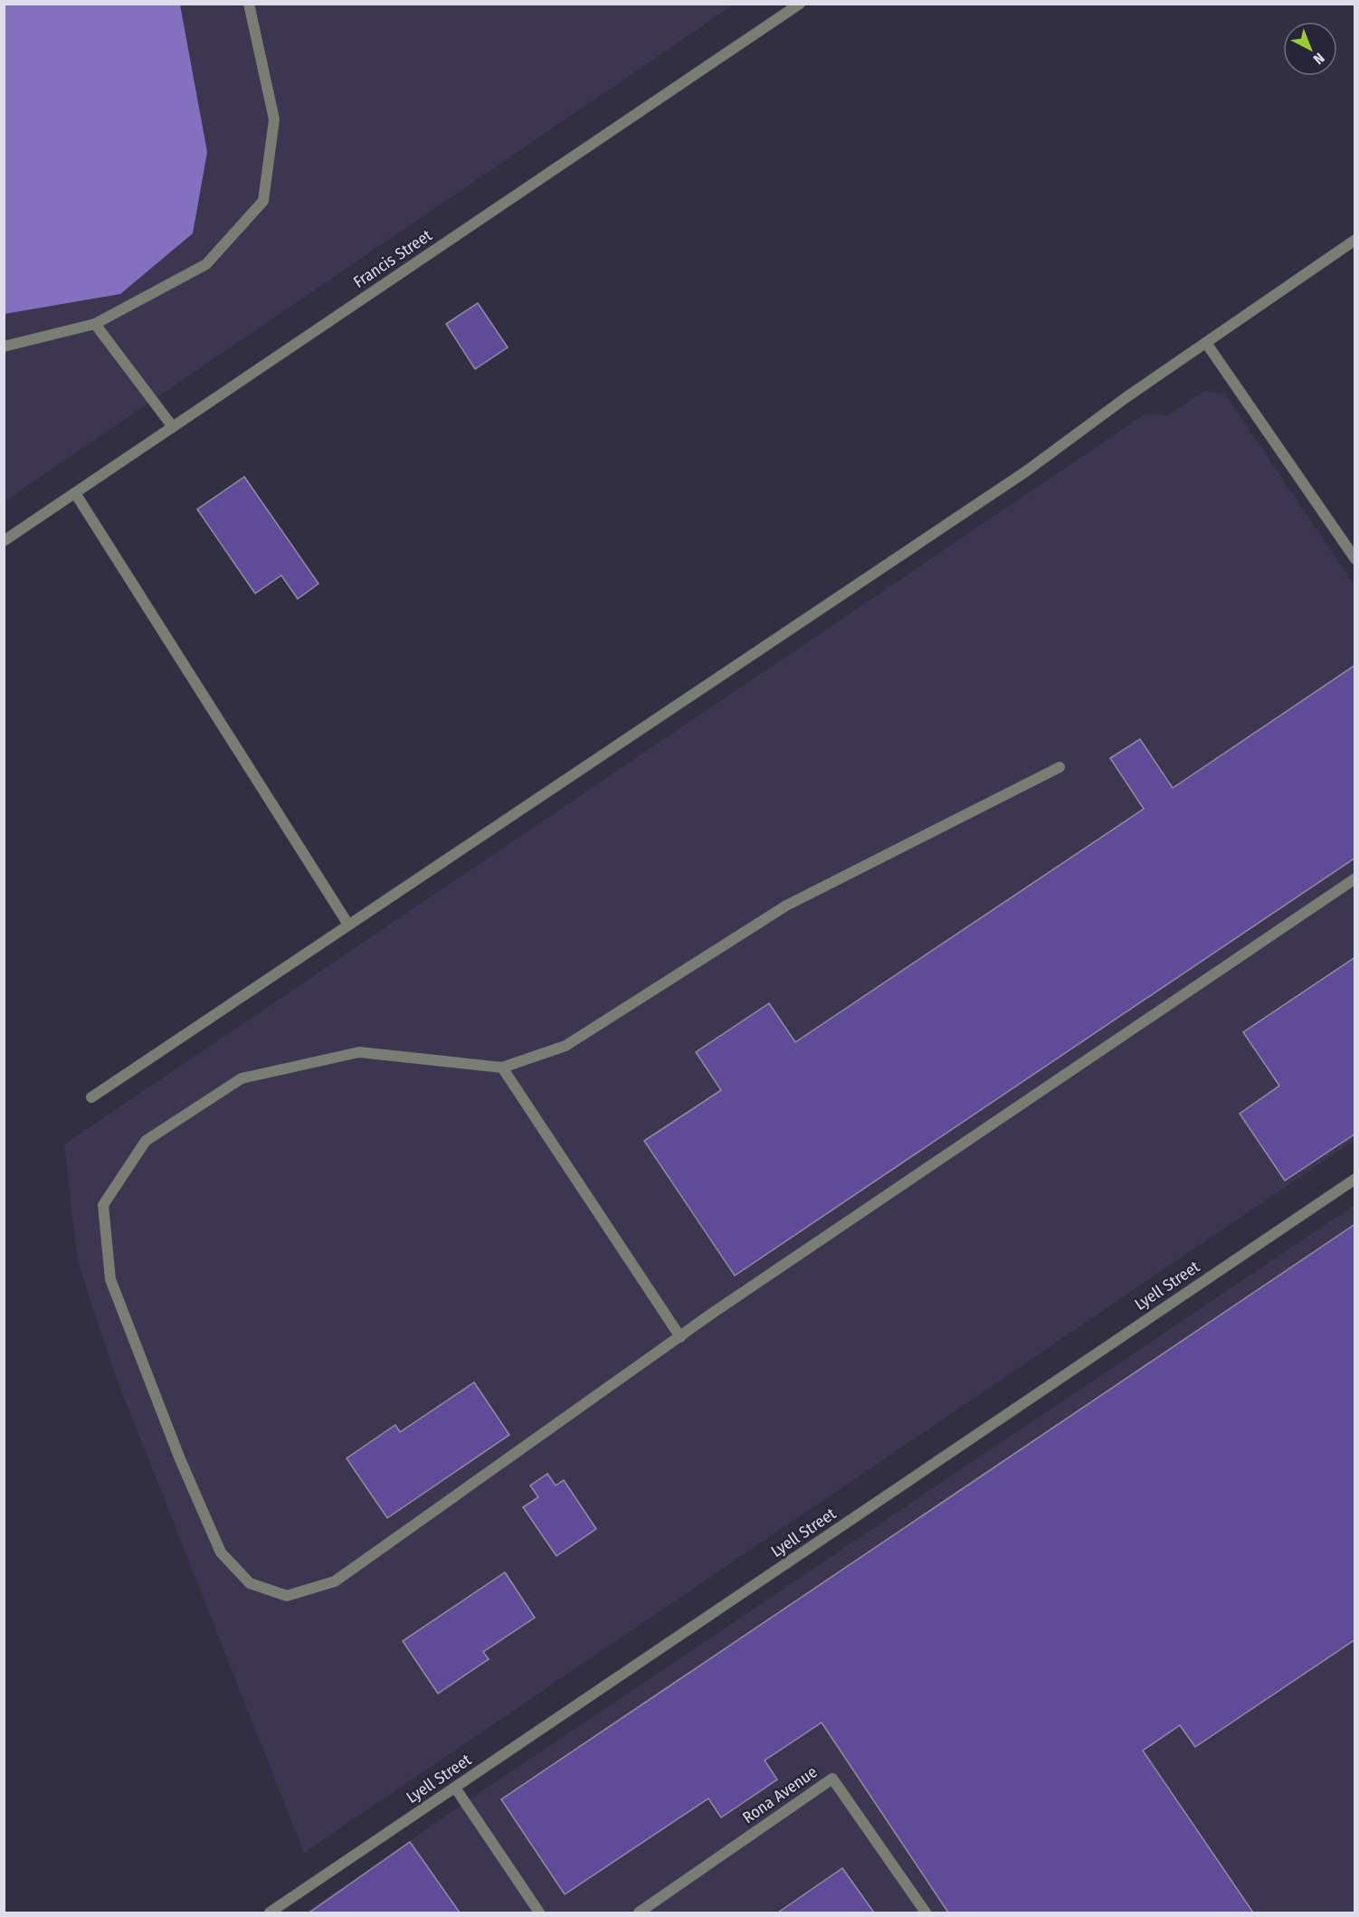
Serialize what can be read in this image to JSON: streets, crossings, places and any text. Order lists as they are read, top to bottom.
{
  "streets": {
    "street": ["Francis Street", "Lyell Street", "Rona Avenue"]
  },
  "north": "bottom right"
}
